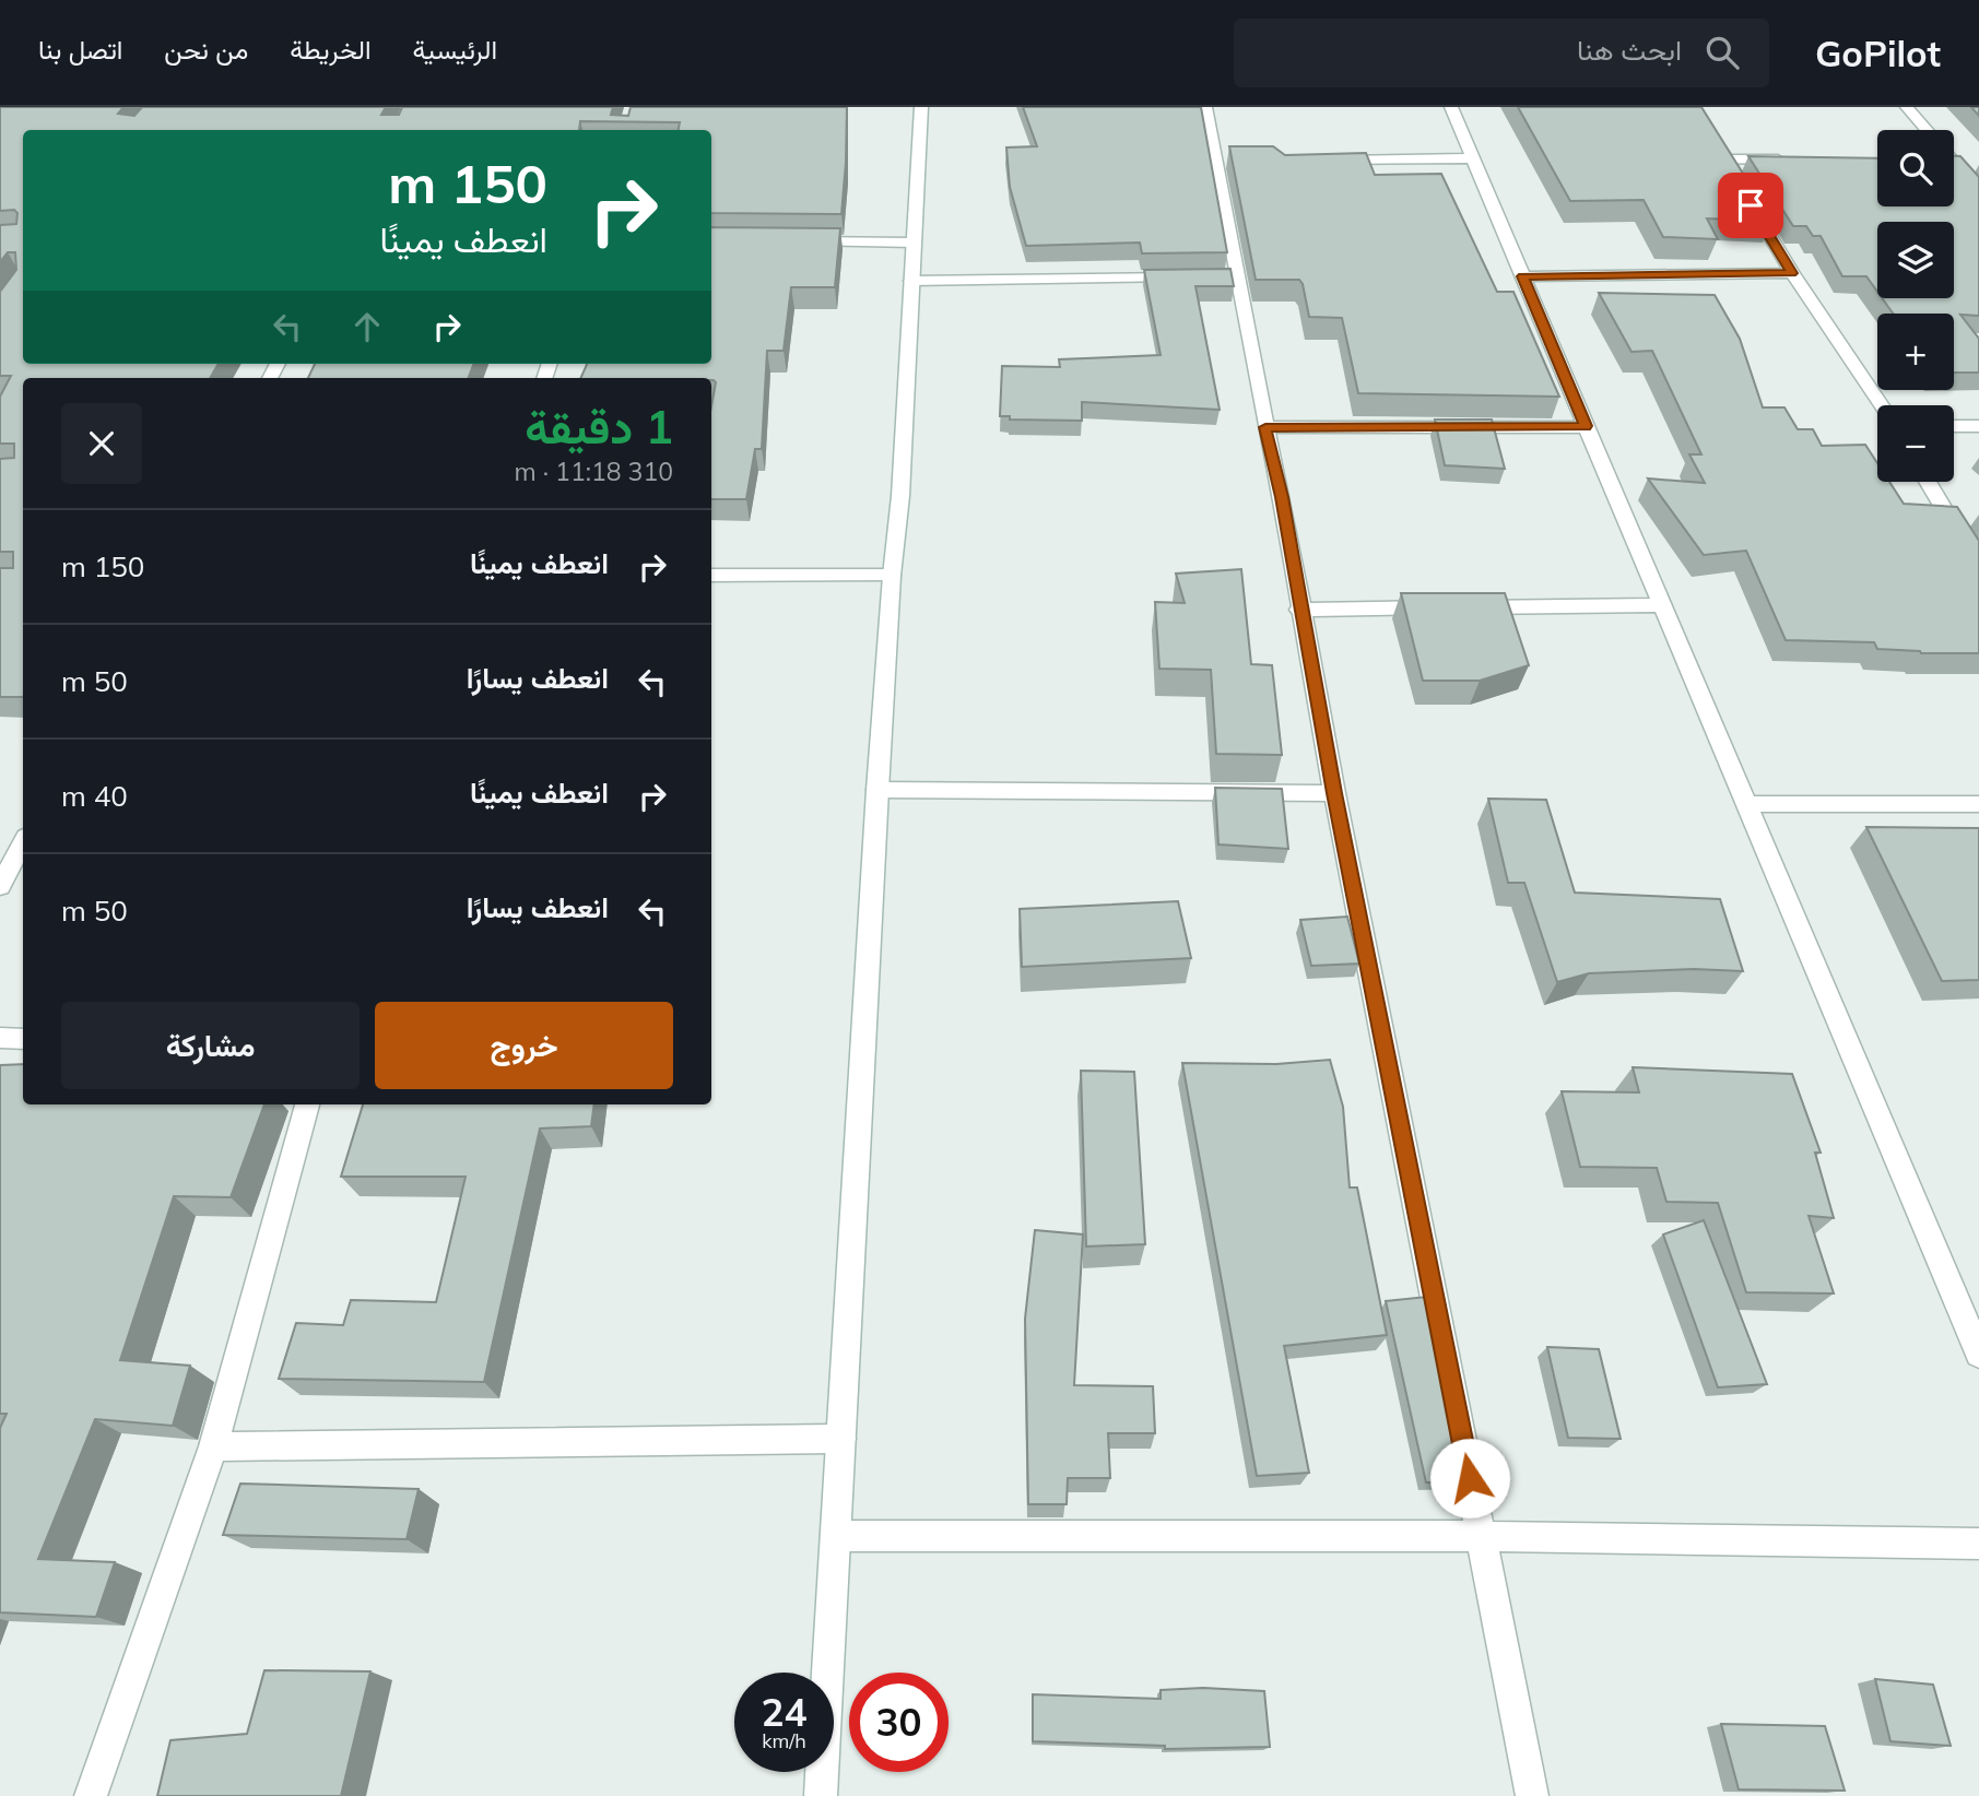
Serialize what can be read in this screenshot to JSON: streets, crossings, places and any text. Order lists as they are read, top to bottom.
{
  "page": {
    "header": "GoPilot",
    "search": "ابحث هنا",
    "nav": [
      "الرئيسية",
      "الخريطة",
      "من نحن",
      "اتصل بنا"
    ],
    "map_buttons": ["+", "−"],
    "turn": ["150 m", "انعطف يمينًا"],
    "heading": ["1 دقيقة", "310 m · 11:18"],
    "list": [
      {
        "name": "انعطف يمينًا",
        "value": "150 m"
      },
      {
        "name": "انعطف يسارًا",
        "value": "50 m"
      },
      {
        "name": "انعطف يمينًا",
        "value": "40 m"
      },
      {
        "name": "انعطف يسارًا",
        "value": "50 m"
      }
    ],
    "buttons": ["خروج", "مشاركة"],
    "speed": "24 km/h",
    "limit": "30"
  }
}
